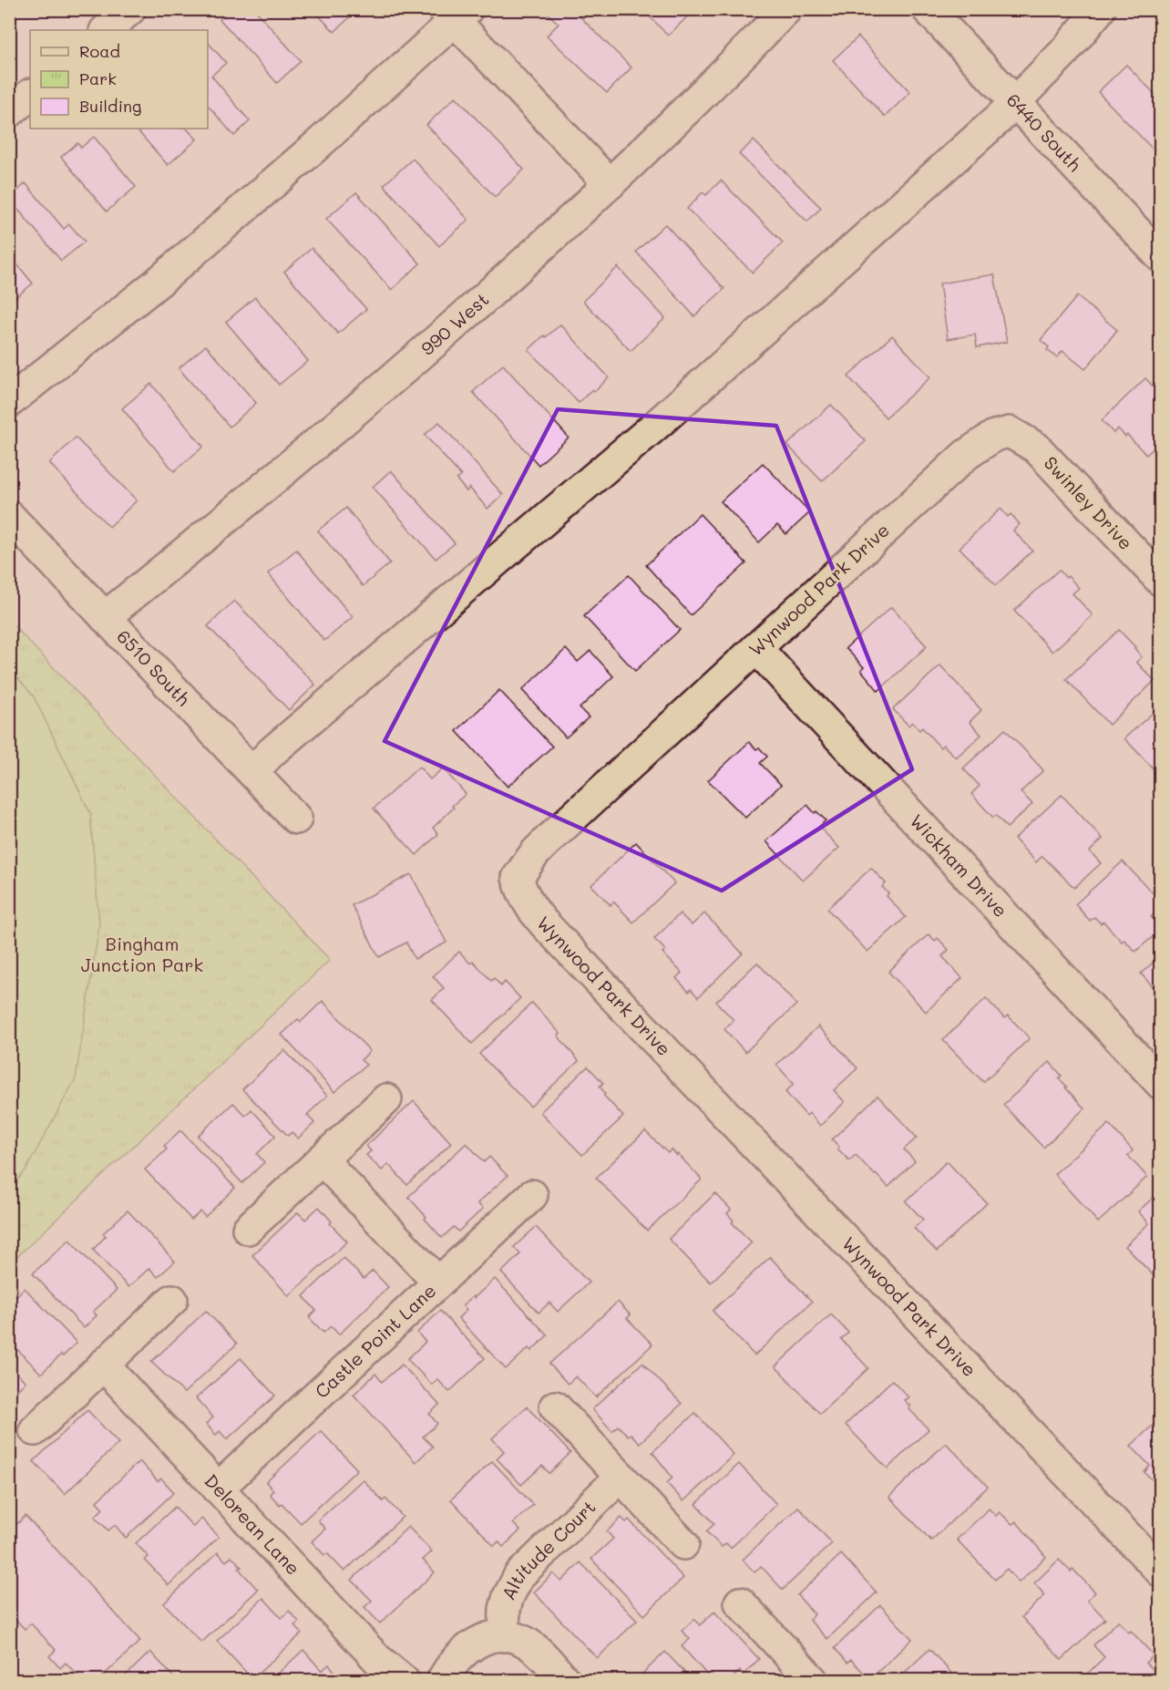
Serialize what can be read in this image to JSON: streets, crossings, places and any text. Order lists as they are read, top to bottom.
{
  "streets": {
    "street": [
      "6440 South",
      "990 West",
      "Swinley Drive",
      "Wynwood Park Drive",
      "6510 South",
      "Wickham Drive",
      "Castle Point Lane",
      "Delorean Lane",
      "Altitude Court"
    ]
  },
  "crossings": [
    ["990 West", "6510 South"],
    ["Swinley Drive", "Wynwood Park Drive"],
    ["Wynwood Park Drive", "Wickham Drive"],
    ["Castle Point Lane", "Delorean Lane"]
  ],
  "parks": ["Bingham Junction Park"],
  "legend": ["Road", "Park", "Building"]
}
